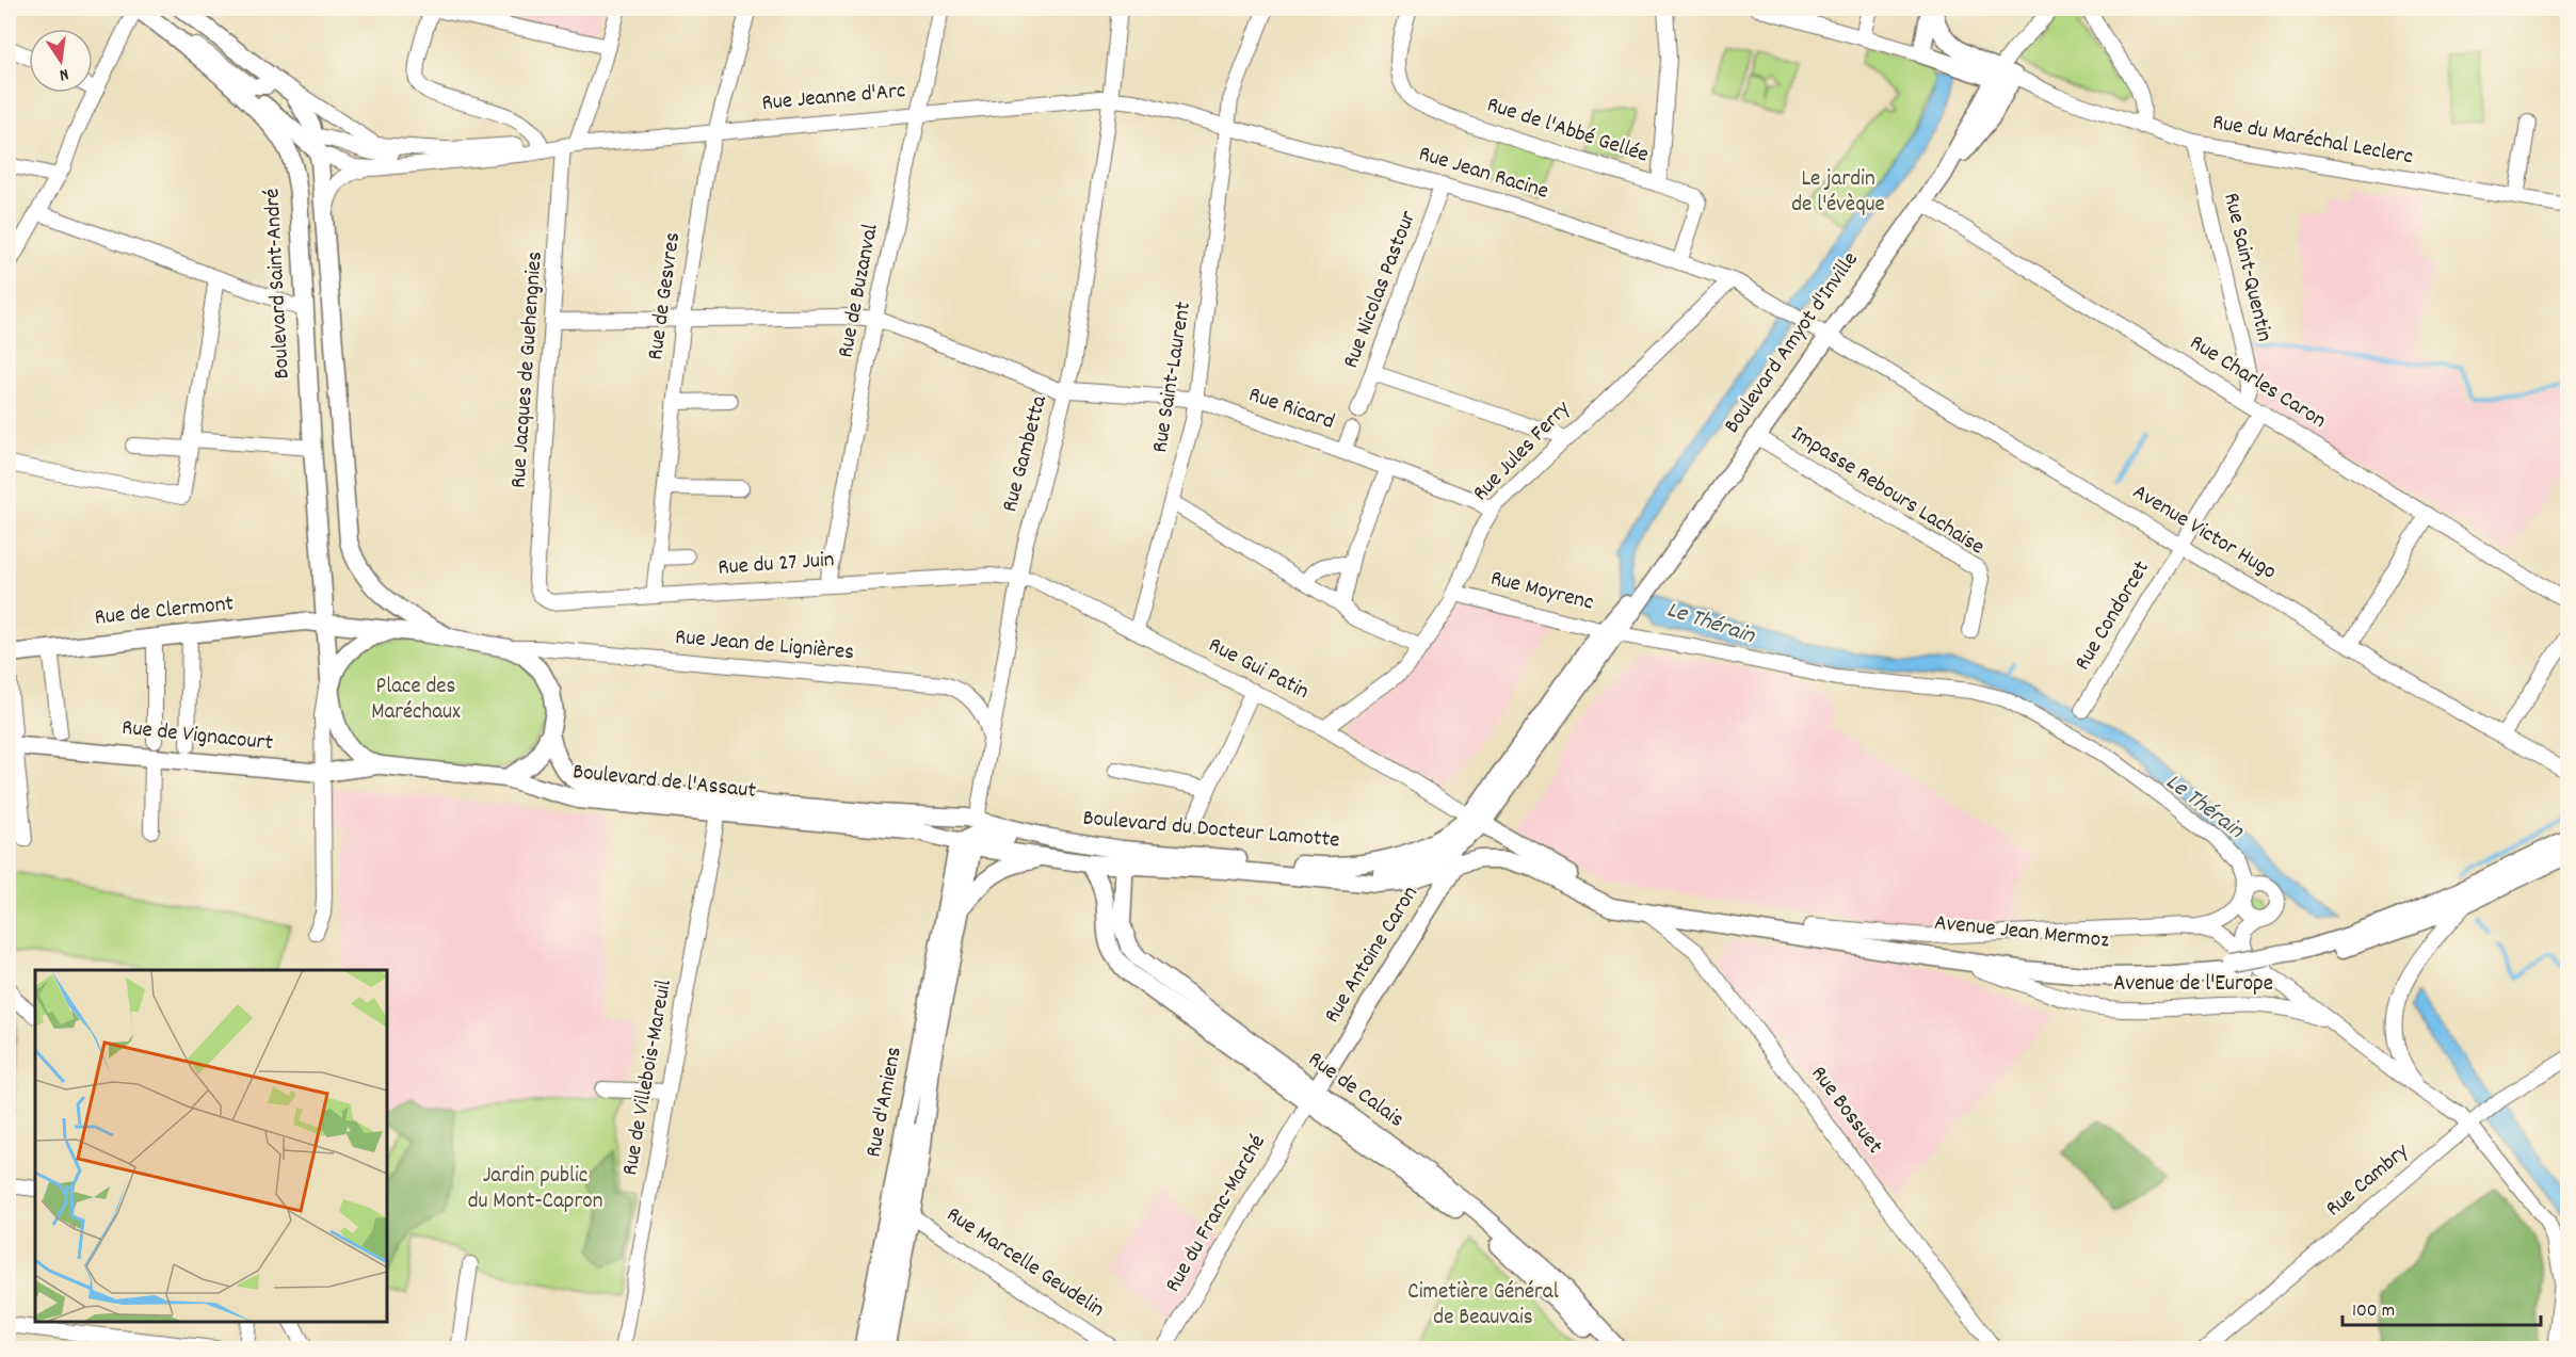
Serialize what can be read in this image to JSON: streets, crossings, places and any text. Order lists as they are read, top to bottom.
{
  "streets": {
    "main road": [
      "Boulevard Saint-André",
      "Boulevard Amyot d'Inville",
      "Rue de Clermont",
      "Rue de Vignacourt",
      "Boulevard de l'Assaut",
      "Boulevard du Docteur Lamotte",
      "Avenue Jean Mermoz",
      "Rue Antoine Caron",
      "Rue de Calais",
      "Rue d'Amiens"
    ],
    "street": [
      "Rue Jeanne d'Arc",
      "Rue de l'Abbé Gellée",
      "Rue du Maréchal Leclerc",
      "Rue Jean Racine",
      "Rue Saint-Quentin",
      "Rue Nicolas Pastour",
      "Rue de Buzanval",
      "Rue de Gesvres",
      "Rue Jacques de Guehengnies",
      "Rue Saint-Laurent",
      "Rue Charles Caron",
      "Rue Ricard",
      "Rue Jules Ferry",
      "Rue Gambetta",
      "Impasse Rebours Lachaise",
      "Avenue Victor Hugo",
      "Rue du 27 Juin",
      "Rue Moyrenc",
      "Rue Condorcet",
      "Rue Jean de Lignières",
      "Rue Gui Patin",
      "Avenue de l'Europe",
      "Rue de Villebois-Mareuil",
      "Rue Bossuet",
      "Rue Cambry",
      "Rue du Franc-Marché",
      "Rue Marcelle Geudelin"
    ]
  },
  "crossings": [
    ["Rue Jeanne d'Arc", "Rue Jean Racine"],
    ["Rue Jeanne d'Arc", "Rue de Buzanval"],
    ["Rue Jeanne d'Arc", "Rue de Gesvres"],
    ["Rue Jeanne d'Arc", "Rue Jacques de Guehengnies"],
    ["Rue Jeanne d'Arc", "Rue Gambetta"],
    ["Rue de l'Abbé Gellée", "Rue Jean Racine"],
    ["Rue du Maréchal Leclerc", "Rue Saint-Quentin"],
    ["Rue du Maréchal Leclerc", "Boulevard Amyot d'Inville"],
    ["Rue Jean Racine", "Rue Nicolas Pastour"],
    ["Rue Jean Racine", "Boulevard Amyot d'Inville"],
    ["Rue Jean Racine", "Rue Saint-Laurent"],
    ["Rue Jean Racine", "Rue Jules Ferry"],
    ["Rue Jean Racine", "Rue Gambetta"],
    ["Rue Jean Racine", "Avenue Victor Hugo"],
    ["Rue Saint-Quentin", "Rue Charles Caron"],
    ["Boulevard Saint-André", "Rue de Clermont"],
    ["Boulevard Saint-André", "Boulevard de l'Assaut"],
    ["Rue de Buzanval", "Rue Ricard"],
    ["Rue de Buzanval", "Rue du 27 Juin"],
    ["Rue de Gesvres", "Rue Ricard"],
    ["Rue de Gesvres", "Rue du 27 Juin"],
    ["Boulevard Amyot d'Inville", "Rue Charles Caron"],
    ["Boulevard Amyot d'Inville", "Impasse Rebours Lachaise"],
    ["Boulevard Amyot d'Inville", "Avenue Victor Hugo"],
    ["Boulevard Amyot d'Inville", "Rue Moyrenc"],
    ["Boulevard Amyot d'Inville", "Rue Gui Patin"],
    ["Boulevard Amyot d'Inville", "Boulevard du Docteur Lamotte"],
    ["Boulevard Amyot d'Inville", "Avenue Jean Mermoz"],
    ["Boulevard Amyot d'Inville", "Rue Antoine Caron"],
    ["Rue Jacques de Guehengnies", "Rue Ricard"],
    ["Rue Jacques de Guehengnies", "Rue du 27 Juin"],
    ["Rue Saint-Laurent", "Rue Ricard"],
    ["Rue Saint-Laurent", "Rue Gui Patin"],
    ["Rue Ricard", "Rue Jules Ferry"],
    ["Rue Ricard", "Rue Gambetta"],
    ["Rue Jules Ferry", "Rue Moyrenc"],
    ["Rue Jules Ferry", "Rue Gui Patin"],
    ["Rue Gambetta", "Rue du 27 Juin"],
    ["Rue Gambetta", "Rue Jean de Lignières"],
    ["Rue Gambetta", "Rue Gui Patin"],
    ["Rue Gambetta", "Boulevard de l'Assaut"],
    ["Rue Gambetta", "Boulevard du Docteur Lamotte"],
    ["Rue Gambetta", "Rue d'Amiens"],
    ["Avenue Victor Hugo", "Rue Condorcet"],
    ["Rue du 27 Juin", "Rue Gui Patin"],
    ["Rue de Clermont", "Rue Jean de Lignières"],
    ["Rue de Clermont", "Rue de Vignacourt"],
    ["Rue de Clermont", "Boulevard de l'Assaut"],
    ["Rue Jean de Lignières", "Rue de Vignacourt"],
    ["Rue Jean de Lignières", "Boulevard de l'Assaut"],
    ["Rue Gui Patin", "Boulevard du Docteur Lamotte"],
    ["Rue Gui Patin", "Avenue Jean Mermoz"],
    ["Rue Gui Patin", "Rue Antoine Caron"],
    ["Rue de Vignacourt", "Boulevard de l'Assaut"],
    ["Boulevard de l'Assaut", "Boulevard du Docteur Lamotte"],
    ["Boulevard de l'Assaut", "Rue de Villebois-Mareuil"],
    ["Boulevard de l'Assaut", "Rue d'Amiens"],
    ["Boulevard du Docteur Lamotte", "Avenue Jean Mermoz"],
    ["Boulevard du Docteur Lamotte", "Rue Antoine Caron"],
    ["Boulevard du Docteur Lamotte", "Rue de Calais"],
    ["Boulevard du Docteur Lamotte", "Rue d'Amiens"],
    ["Avenue Jean Mermoz", "Rue Antoine Caron"],
    ["Avenue Jean Mermoz", "Avenue de l'Europe"],
    ["Avenue Jean Mermoz", "Rue Bossuet"],
    ["Rue Antoine Caron", "Rue de Calais"],
    ["Rue Antoine Caron", "Rue du Franc-Marché"],
    ["Avenue de l'Europe", "Rue Cambry"],
    ["Rue de Calais", "Rue du Franc-Marché"],
    ["Rue d'Amiens", "Rue Marcelle Geudelin"]
  ],
  "water": ["Le Thérain"],
  "parks": [
    "Le jardin de l'évèque",
    "Place des Maréchaux",
    "Jardin public du Mont-Capron",
    "Cimetière Général de Beauvais"
  ],
  "scale_bar": "100 m",
  "north": "bottom"
}
